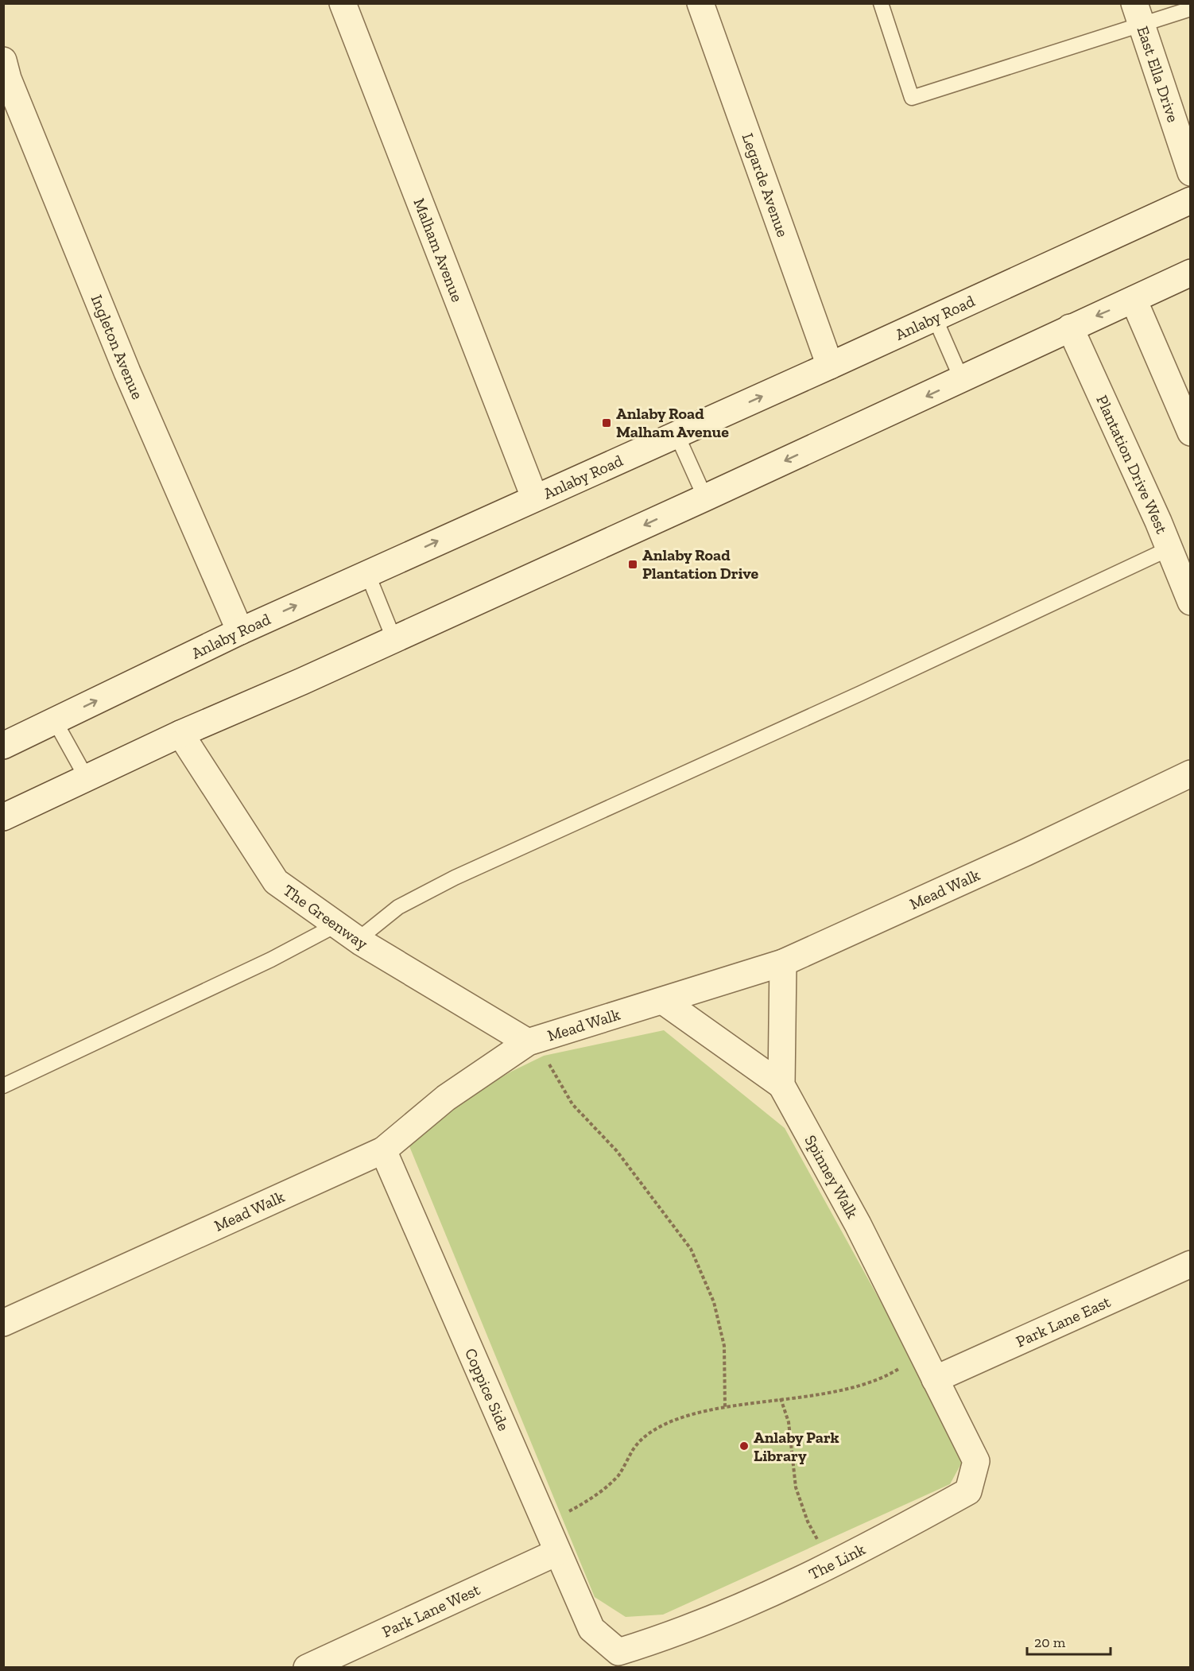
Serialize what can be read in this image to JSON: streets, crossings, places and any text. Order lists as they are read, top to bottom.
{
  "streets": {
    "street": [
      "East Ella Drive",
      "Legarde Avenue",
      "Malham Avenue",
      "Anlaby Road",
      "Ingleton Avenue",
      "Plantation Drive West",
      "Mead Walk",
      "The Greenway",
      "Spinney Walk",
      "Park Lane East",
      "Coppice Side",
      "The Link",
      "Park Lane West"
    ]
  },
  "crossings": [
    ["Legarde Avenue", "Anlaby Road"],
    ["Malham Avenue", "Anlaby Road"],
    ["Anlaby Road", "Ingleton Avenue"],
    ["Mead Walk", "The Greenway"],
    ["Mead Walk", "Spinney Walk"],
    ["Mead Walk", "Coppice Side"],
    ["Spinney Walk", "Park Lane East"],
    ["Spinney Walk", "The Link"],
    ["Park Lane East", "The Link"],
    ["Coppice Side", "The Link"],
    ["Coppice Side", "Park Lane West"]
  ],
  "places": {
    "transit": ["Anlaby Road Malham Avenue", "Anlaby Road Plantation Drive"],
    "other": ["Anlaby Park Library"]
  },
  "scale_bar": "20 m"
}
